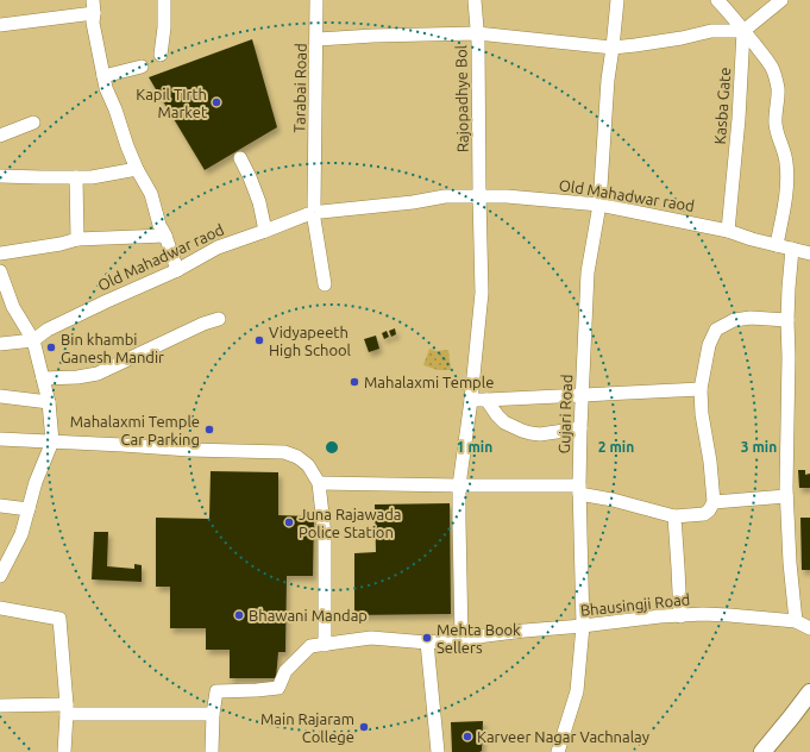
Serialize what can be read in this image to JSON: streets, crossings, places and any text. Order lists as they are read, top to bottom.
{
  "streets": {
    "street": [
      "Tarabai Road",
      "Rajopadhye Bol",
      "Kasba Gate",
      "Old Mahadwar raod",
      "Gujari Road",
      "Bhausingji Road"
    ]
  },
  "crossings": [
    ["Tarabai Road", "Old Mahadwar raod"],
    ["Rajopadhye Bol", "Old Mahadwar raod"],
    ["Rajopadhye Bol", "Bhausingji Road"],
    ["Kasba Gate", "Old Mahadwar raod"],
    ["Old Mahadwar raod", "Gujari Road"],
    ["Gujari Road", "Bhausingji Road"]
  ],
  "places": [
    "Kapil TIrth Market",
    "Vidyapeeth High School",
    "Bin khambi Ganesh Mandir",
    "Mahalaxmi Temple",
    "Mahalaxmi Temple Car Parking",
    "Juna Rajawada Police Station",
    "Bhawani Mandap",
    "Mehta Book Sellers",
    "Main Rajaram College",
    "Karveer Nagar Vachnalay"
  ],
  "rings": ["1 min", "2 min", "3 min"]
}
